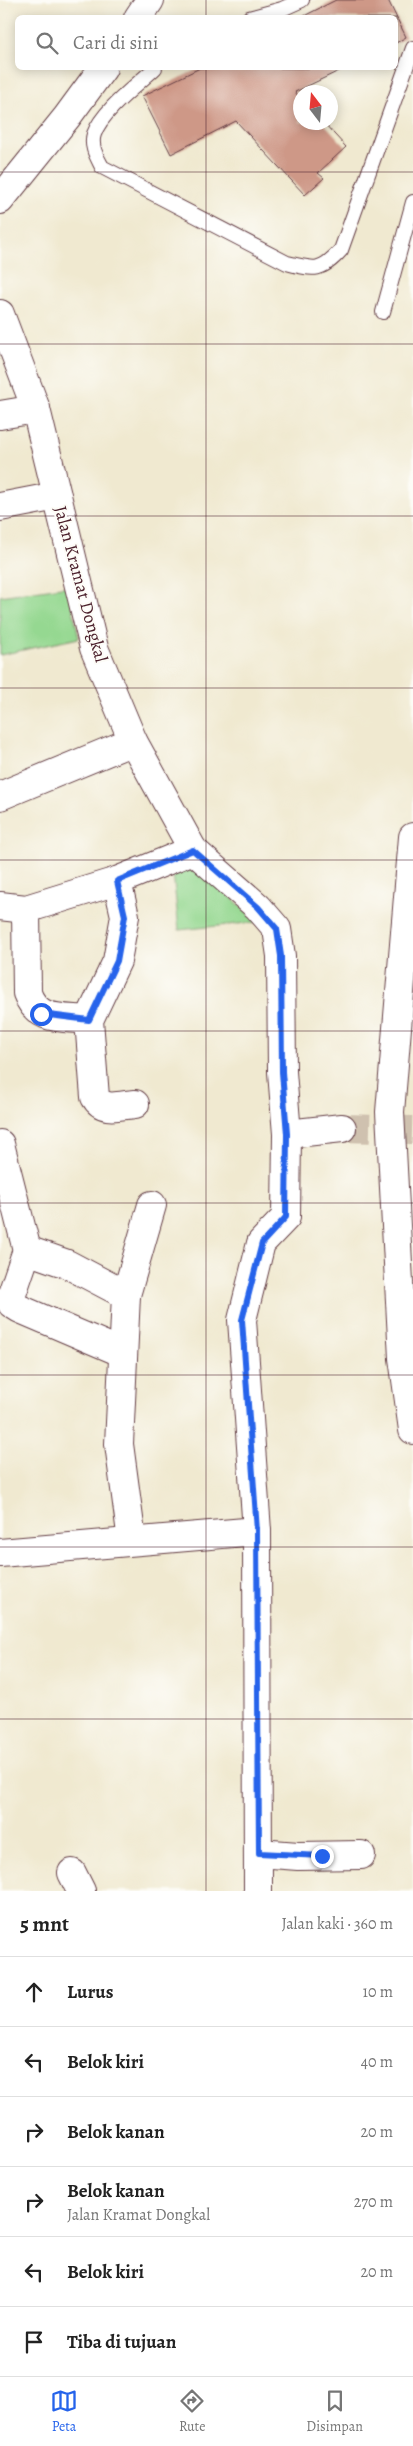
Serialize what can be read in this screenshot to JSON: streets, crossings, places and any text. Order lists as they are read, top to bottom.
{
  "streets": {
    "main road": ["Jalan Kramat Dongkal"]
  },
  "north": "top",
  "page": {
    "search": "Cari di sini",
    "heading": ["5 mnt", "Jalan kaki · 360 m"],
    "list": [
      ["Lurus", "10 m"],
      ["Belok kiri", "40 m"],
      ["Belok kanan", "20 m"],
      ["Belok kanan", "Jalan Kramat Dongkal", "270 m"],
      ["Belok kiri", "20 m"],
      "Tiba di tujuan"
    ],
    "nav": ["Peta", "Rute", "Disimpan"]
  }
}
